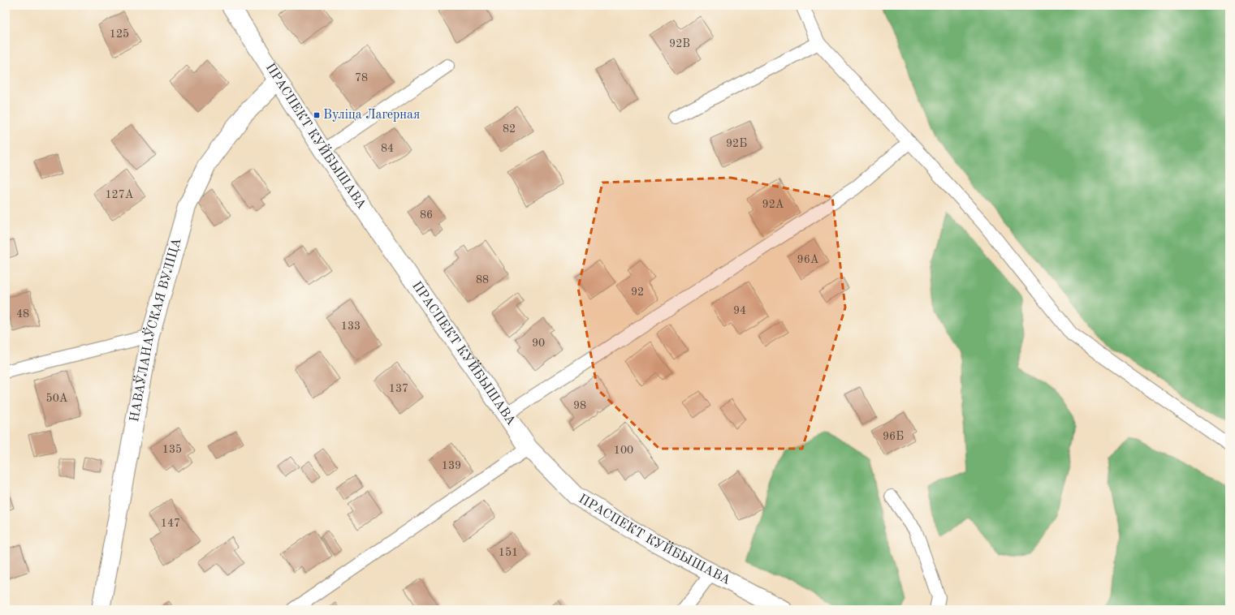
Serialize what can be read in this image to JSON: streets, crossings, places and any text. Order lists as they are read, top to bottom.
{
  "streets": {
    "street": ["ПРАСПЕКТ КУЙБЫШАВА", "НАВАЎЛАНАЎСКАЯ ВУЛІЦА"]
  },
  "crossings": [
    ["ПРАСПЕКТ КУЙБЫШАВА", "НАВАЎЛАНАЎСКАЯ ВУЛІЦА"]
  ],
  "places": {
    "transit": ["Вуліца Лагерная"]
  },
  "house_numbers": [
    "125",
    "92В",
    "78",
    "82",
    "92Б",
    "84",
    "127А",
    "92А",
    "86",
    "96А",
    "88",
    "92",
    "94",
    "48",
    "133",
    "90",
    "137",
    "50А",
    "98",
    "96Б",
    "135",
    "100",
    "139",
    "147",
    "151"
  ]
}
